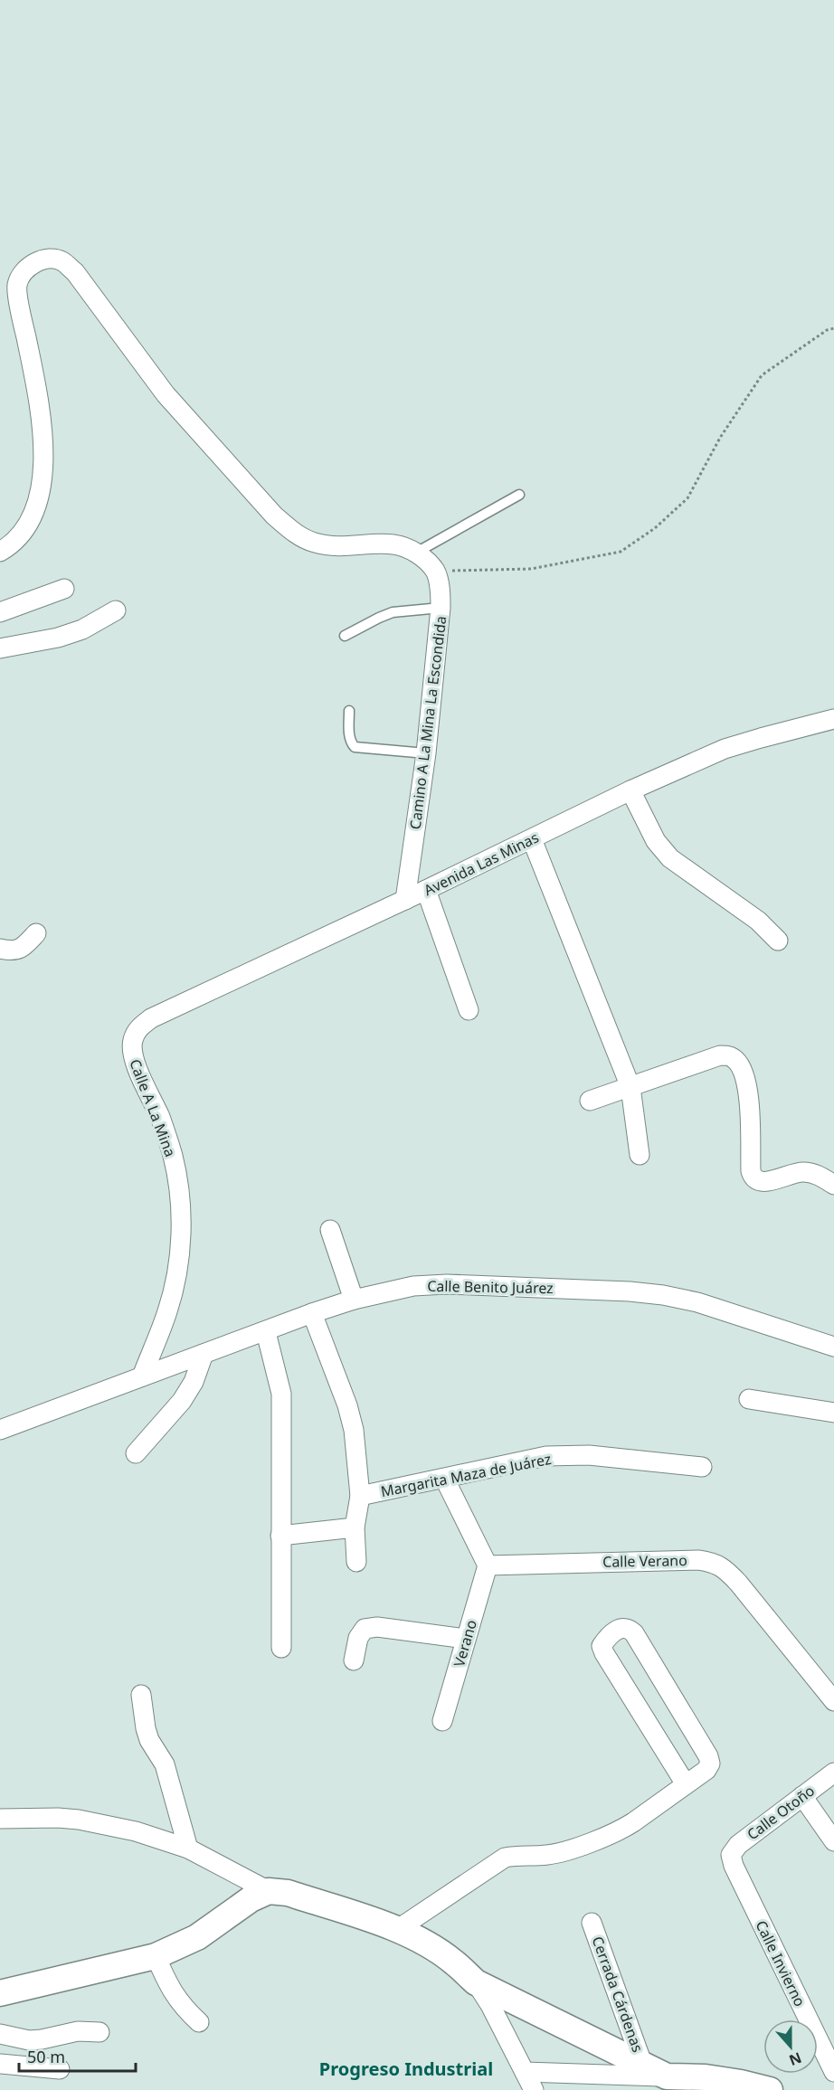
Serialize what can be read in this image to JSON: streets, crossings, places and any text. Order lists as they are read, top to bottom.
{
  "streets": {
    "street": [
      "Camino A La Mina La Escondida",
      "Avenida Las Minas",
      "Calle A La Mina",
      "Calle Benito Juárez",
      "Margarita Maza de Juárez",
      "Calle Verano",
      "Verano",
      "Calle Otoño",
      "Calle Invierno",
      "Cerrada Cárdenas"
    ]
  },
  "crossings": [
    ["Camino A La Mina La Escondida", "Avenida Las Minas"],
    ["Avenida Las Minas", "Calle A La Mina"],
    ["Calle A La Mina", "Calle Benito Juárez"],
    ["Calle Verano", "Verano"],
    ["Calle Otoño", "Calle Invierno"]
  ],
  "districts": ["Progreso Industrial"],
  "scale_bar": "50 m",
  "north": "bottom"
}
